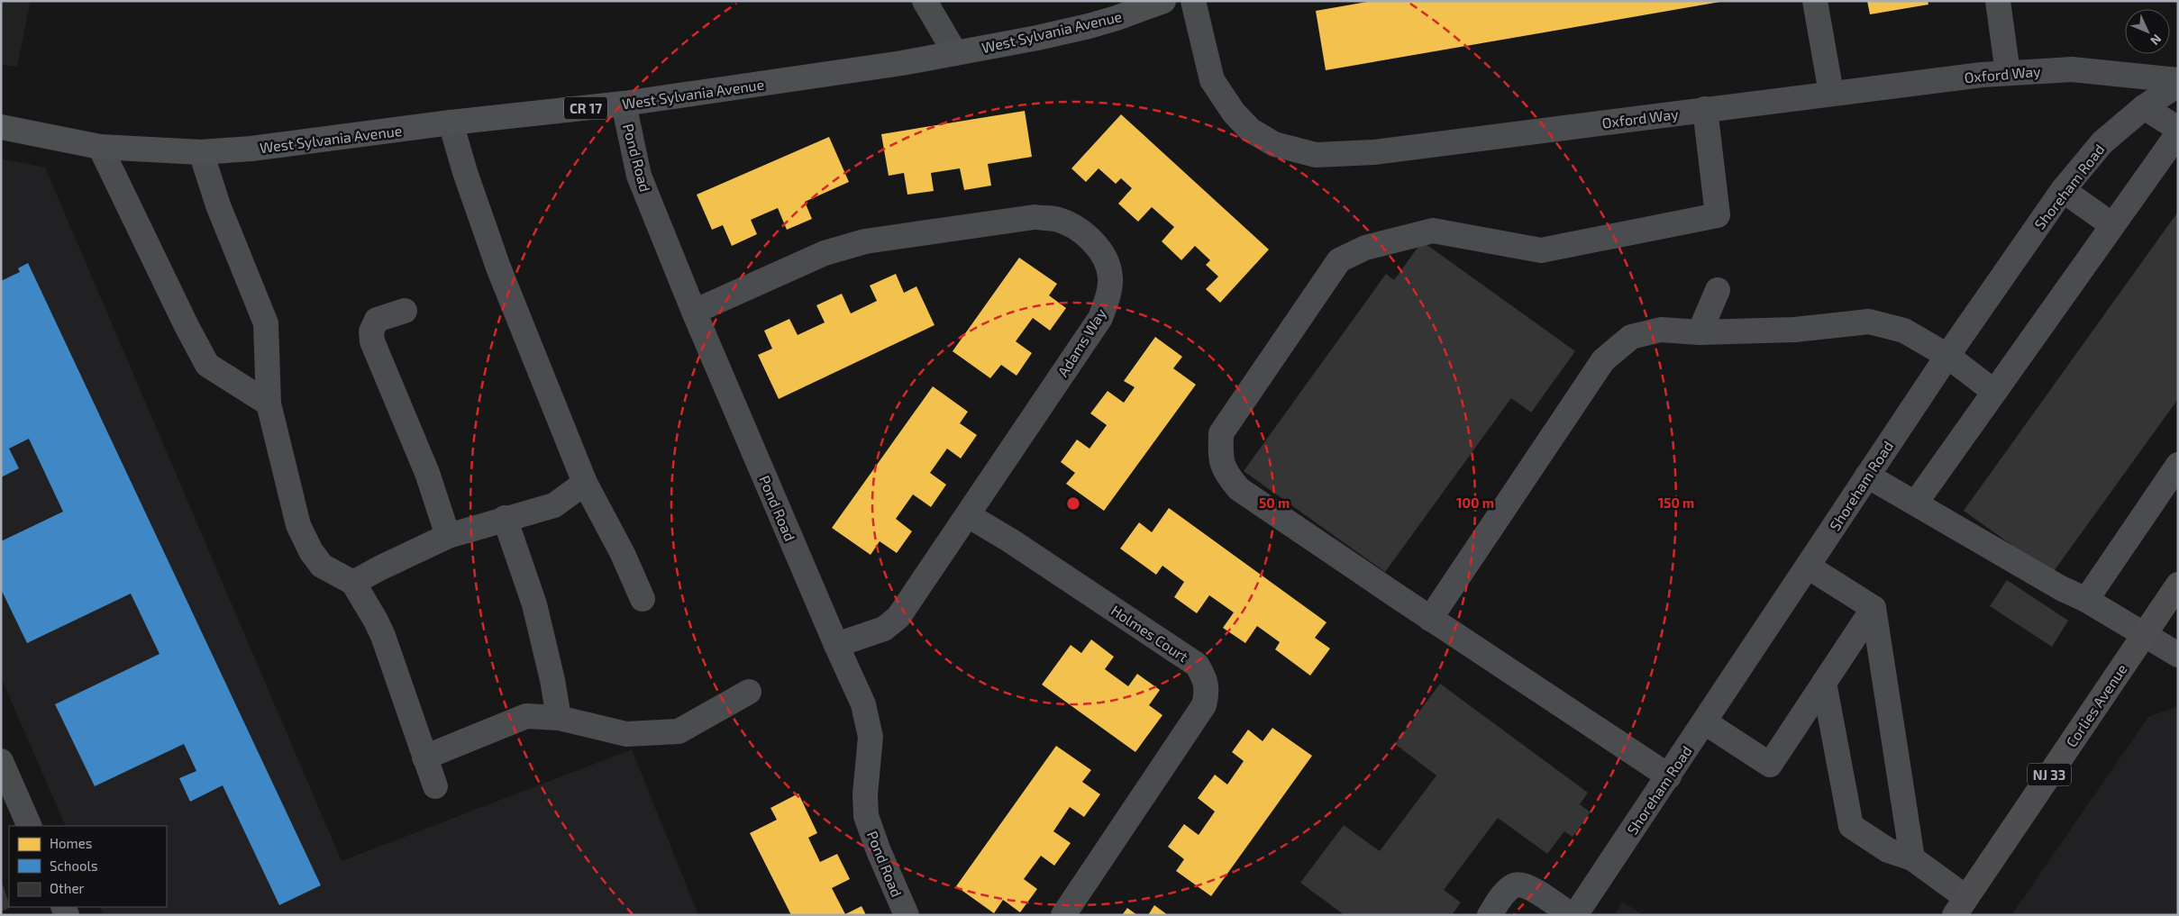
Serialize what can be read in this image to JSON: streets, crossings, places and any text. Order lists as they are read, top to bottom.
{
  "streets": {
    "highway": ["Corlies Avenue", "NJ 33"],
    "main road": ["West Sylvania Avenue", "CR 17"],
    "street": [
      "Oxford Way",
      "Pond Road",
      "Shoreham Road",
      "Adams Way",
      "Holmes Court"
    ]
  },
  "crossings": [
    ["West Sylvania Avenue", "Pond Road"],
    ["Pond Road", "Adams Way"],
    ["Adams Way", "Holmes Court"]
  ],
  "legend": ["Homes", "Schools", "Other"],
  "north": "bottom right",
  "rings": ["50 m", "100 m", "150 m"]
}
